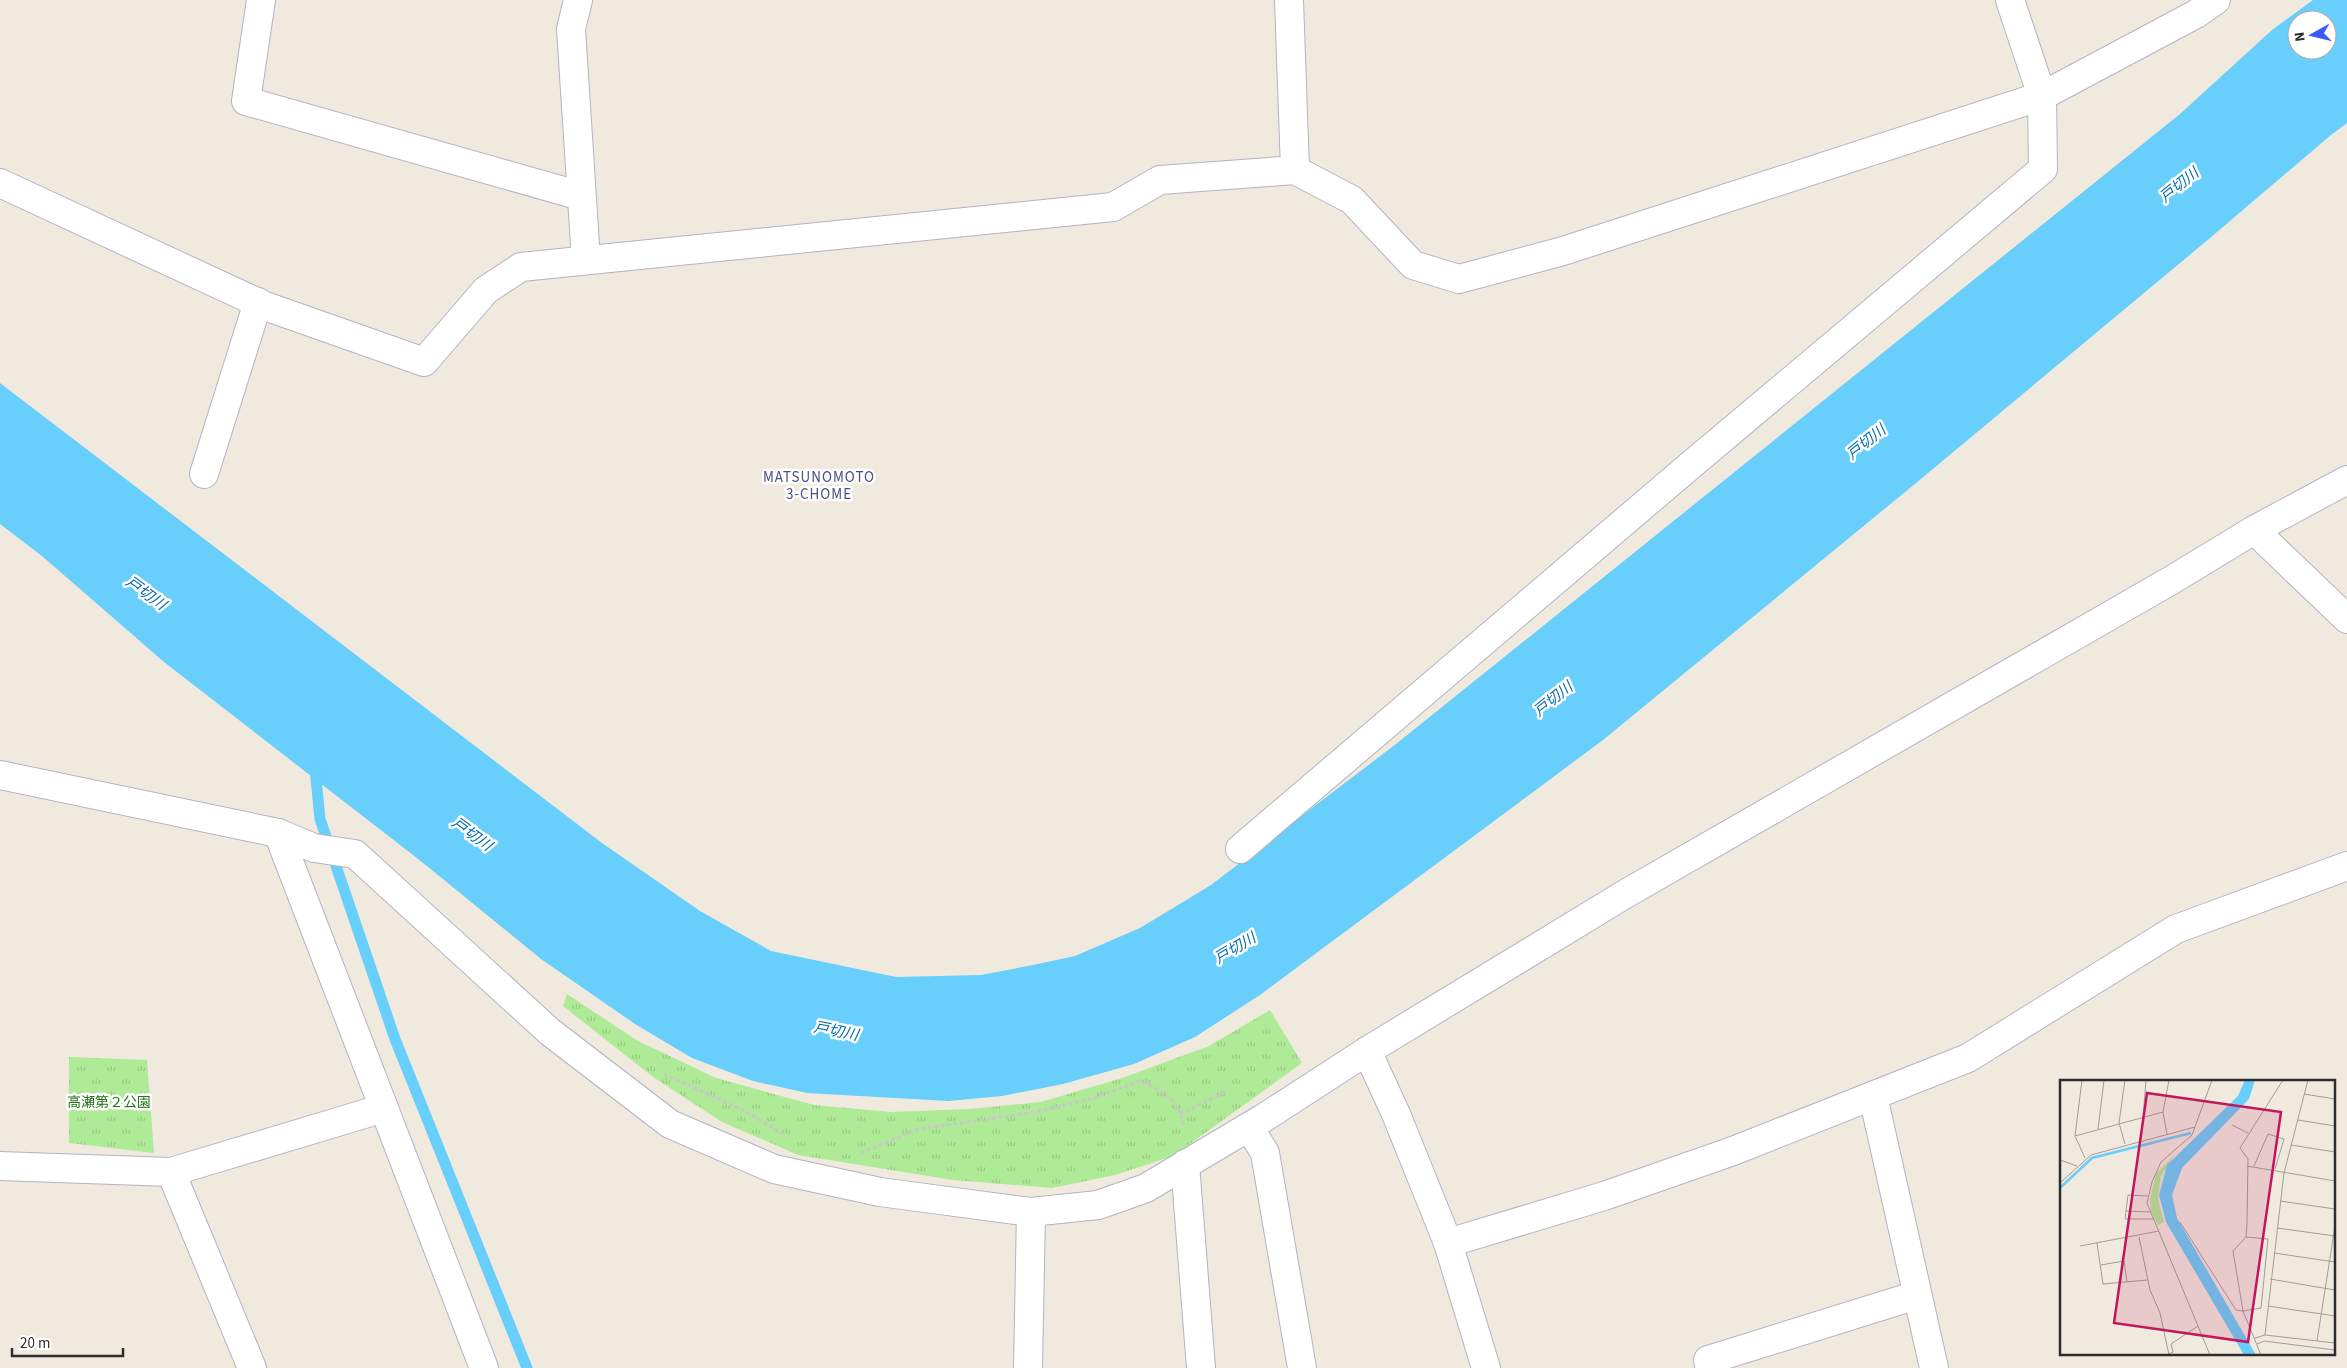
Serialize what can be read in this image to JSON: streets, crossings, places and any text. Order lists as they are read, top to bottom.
{
  "districts": ["MATSUNOMOTO 3-CHOME"],
  "water": ["戸切川"],
  "parks": ["高瀬第２公園"],
  "scale_bar": "20 m",
  "north": "left"
}
